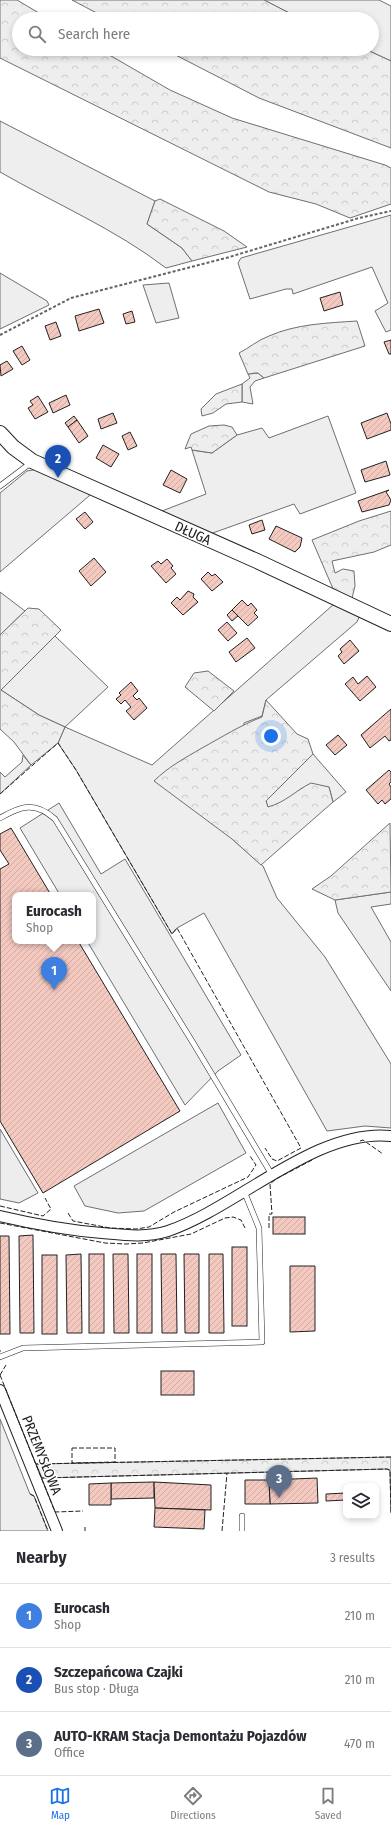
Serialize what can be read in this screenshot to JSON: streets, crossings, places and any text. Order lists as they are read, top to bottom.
{
  "streets": {
    "street": ["DŁUGA", "PRZEMYSŁOWA"]
  },
  "page": {
    "search": "Search here",
    "pins": ["2", "1", "3"],
    "popup": ["Eurocash", "Shop"],
    "heading": ["Nearby", "3 results"],
    "list": [
      {
        "mark": "1",
        "name": "Eurocash",
        "note": "Shop",
        "value": "210 m"
      },
      {
        "mark": "2",
        "name": "Szczepańcowa Czajki",
        "note": "Bus stop · Długa",
        "value": "210 m"
      },
      {
        "mark": "3",
        "name": "AUTO-KRAM Stacja Demontażu Pojazdów",
        "note": "Office",
        "value": "470 m"
      }
    ],
    "nav": ["Map", "Directions", "Saved"]
  }
}
